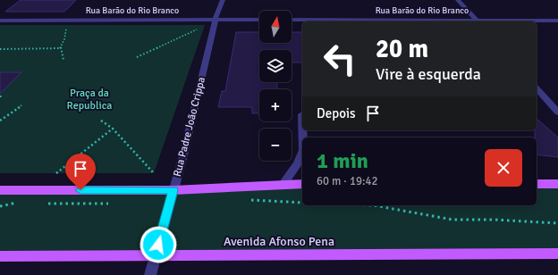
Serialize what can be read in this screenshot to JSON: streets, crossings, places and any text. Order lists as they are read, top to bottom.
{
  "streets": {
    "main road": ["Avenida Afonso Pena"],
    "street": ["Rua Barão do Rio Branco", "Rua Padre João Crippa"]
  },
  "crossings": [
    ["Rua Barão do Rio Branco", "Rua Padre João Crippa"],
    ["Rua Padre João Crippa", "Avenida Afonso Pena"]
  ],
  "parks": ["Praça da Republica"],
  "north": "top",
  "page": {
    "map_buttons": ["+", "−"],
    "turn": ["20 m", "Vire à esquerda"],
    "then": "Depois",
    "heading": ["1 min", "60 m · 19:42"]
  }
}
